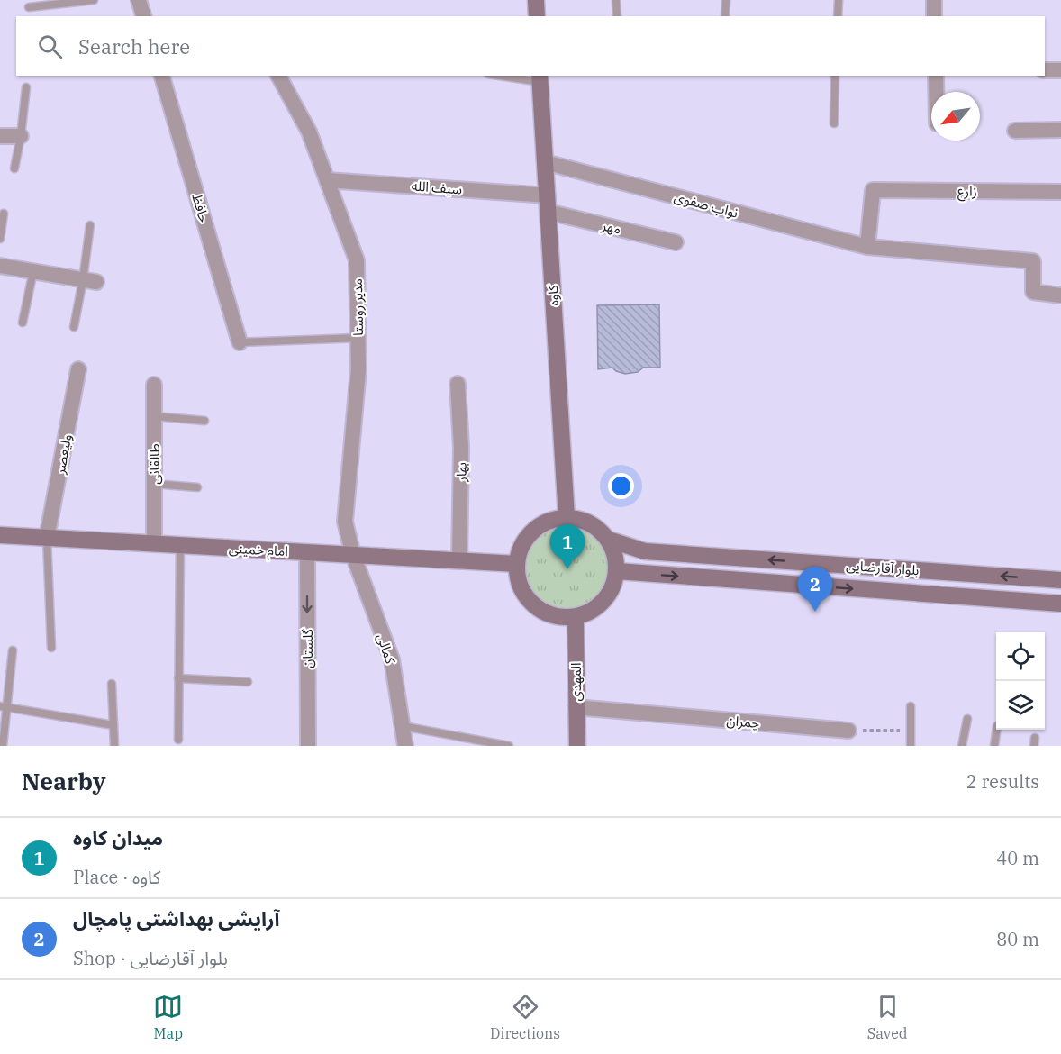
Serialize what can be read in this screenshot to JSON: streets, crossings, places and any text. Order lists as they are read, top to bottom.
{
  "streets": {
    "street": [
      "سیف الله",
      "زارع",
      "نواب صفوی",
      "حافظ",
      "مهر",
      "کاوه",
      "مدیر روستا",
      "ولیعصر",
      "طالقانی",
      "بهار",
      "امام خمینی",
      "بلوار آقارضایی",
      "گلستان",
      "کمالی",
      "المهدی",
      "چمران"
    ]
  },
  "crossings": [
    ["سیف الله", "کاوه"],
    ["سیف الله", "مدیر روستا"],
    ["زارع", "نواب صفوی"],
    ["نواب صفوی", "کاوه"],
    ["مهر", "کاوه"],
    ["کاوه", "امام خمینی"],
    ["کاوه", "بلوار آقارضایی"],
    ["کاوه", "المهدی"],
    ["مدیر روستا", "امام خمینی"],
    ["مدیر روستا", "کمالی"],
    ["ولیعصر", "امام خمینی"],
    ["طالقانی", "امام خمینی"],
    ["بهار", "امام خمینی"],
    ["امام خمینی", "بلوار آقارضایی"],
    ["امام خمینی", "گلستان"],
    ["امام خمینی", "کمالی"],
    ["امام خمینی", "المهدی"],
    ["بلوار آقارضایی", "المهدی"],
    ["المهدی", "چمران"]
  ],
  "one_way": ["گلستان"],
  "north": "bottom left",
  "page": {
    "search": "Search here",
    "pins": ["1", "2"],
    "heading": ["Nearby", "2 results"],
    "list": [
      {
        "mark": "1",
        "name": "میدان کاوه",
        "note": "Place · کاوه",
        "value": "40 m"
      },
      {
        "mark": "2",
        "name": "آرایشی بهداشتی پامچال",
        "note": "Shop · بلوار آقارضایی",
        "value": "80 m"
      }
    ],
    "nav": ["Map", "Directions", "Saved"]
  }
}
